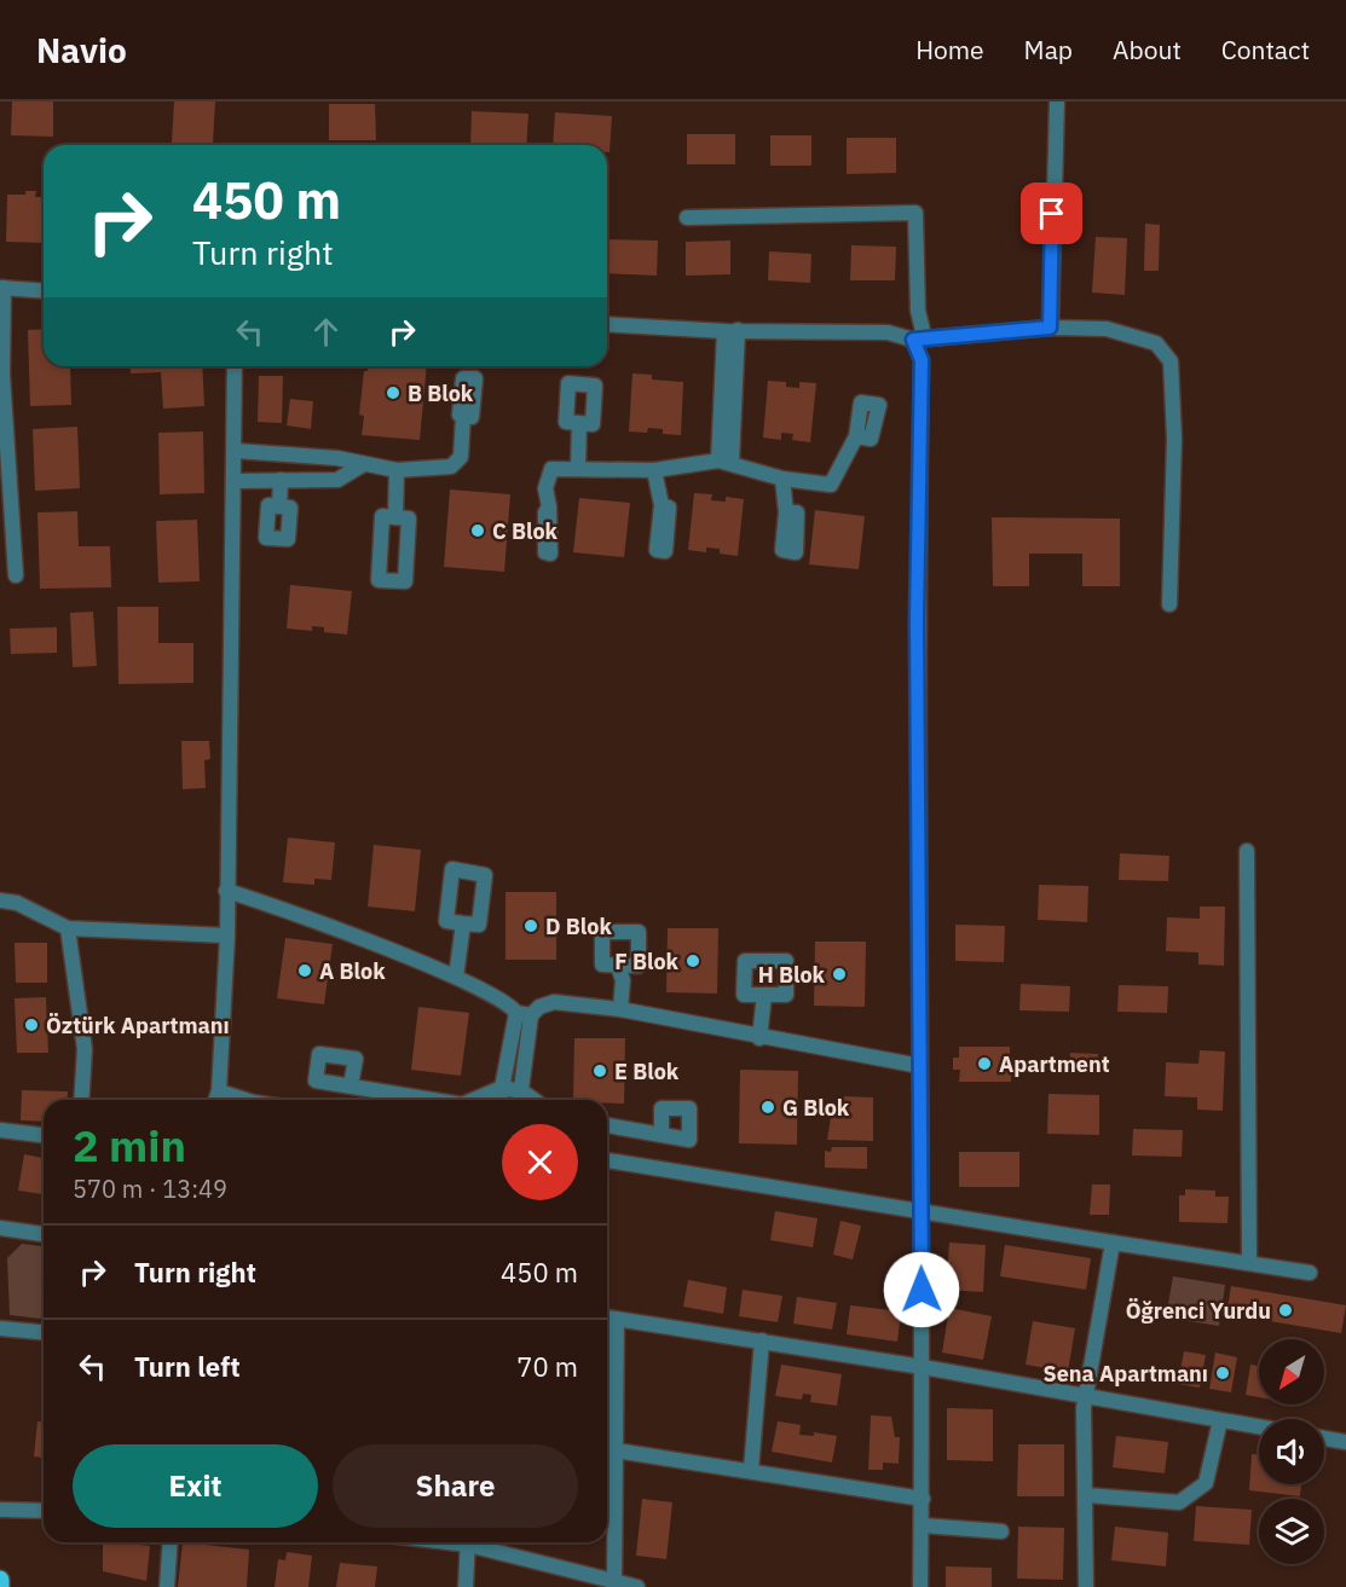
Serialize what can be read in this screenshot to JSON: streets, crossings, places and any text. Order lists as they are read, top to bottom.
{
  "places": [
    "B Blok",
    "C Blok",
    "D Blok",
    "F Blok",
    "A Blok",
    "H Blok",
    "Öztürk Apartmanı",
    "Apartment",
    "E Blok",
    "G Blok",
    "Öğrenci Yurdu",
    "Sena Apartmanı"
  ],
  "north": "bottom left",
  "page": {
    "header": "Navio",
    "nav": [
      "Home",
      "Map",
      "About",
      "Contact"
    ],
    "turn": ["450 m", "Turn right"],
    "heading": ["2 min", "570 m · 13:49"],
    "list": [
      {
        "name": "Turn right",
        "value": "450 m"
      },
      {
        "name": "Turn left",
        "value": "70 m"
      }
    ],
    "buttons": ["Exit", "Share"]
  }
}
